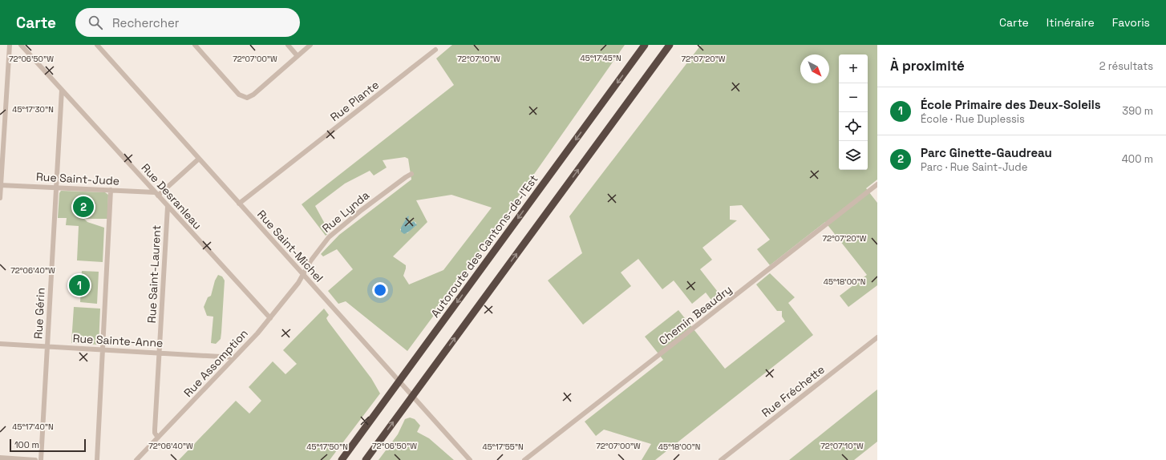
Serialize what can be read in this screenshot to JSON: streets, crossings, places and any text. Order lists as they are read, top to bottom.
{
  "streets": {
    "highway": ["Autoroute des Cantons-de-l'Est"],
    "street": [
      "Rue Plante",
      "Rue Saint-Jude",
      "Rue Desranleau",
      "Rue Lynda",
      "Rue Saint-Michel",
      "Rue Saint-Laurent",
      "Rue Gérin",
      "Chemin Beaudry",
      "Rue Sainte-Anne",
      "Rue Assomption",
      "Rue Fréchette"
    ]
  },
  "crossings": [
    ["Rue Plante", "Rue Saint-Michel"],
    ["Rue Saint-Jude", "Rue Desranleau"],
    ["Rue Saint-Jude", "Rue Gérin"],
    ["Rue Desranleau", "Rue Saint-Laurent"],
    ["Rue Desranleau", "Rue Gérin"],
    ["Rue Desranleau", "Rue Assomption"],
    ["Rue Lynda", "Rue Saint-Michel"],
    ["Rue Lynda", "Rue Assomption"],
    ["Rue Saint-Michel", "Rue Assomption"],
    ["Rue Saint-Laurent", "Rue Sainte-Anne"],
    ["Rue Saint-Laurent", "Rue Assomption"],
    ["Rue Gérin", "Rue Sainte-Anne"],
    ["Rue Sainte-Anne", "Rue Assomption"]
  ],
  "scale_bar": "100 m",
  "north": "bottom right",
  "page": {
    "header": "Carte",
    "search": "Rechercher",
    "nav": ["Carte", "Itinéraire", "Favoris"],
    "heading": ["À proximité", "2 résultats"],
    "map_buttons": ["+", "−"],
    "list": [
      {
        "mark": "1",
        "name": "École Primaire des Deux-Soleils",
        "note": "École · Rue Duplessis",
        "value": "390 m"
      },
      {
        "mark": "2",
        "name": "Parc Ginette-Gaudreau",
        "note": "Parc · Rue Saint-Jude",
        "value": "400 m"
      }
    ],
    "pins": ["2", "1"],
    "scale": "100 m"
  },
  "coordinates": [
    "45°17'45\"N",
    "72°06'50\"W",
    "72°07'00\"W",
    "72°07'10\"W",
    "72°07'20\"W",
    "45°17'30\"N",
    "72°06'40\"W",
    "45°18'00\"N",
    "45°17'40\"N",
    "45°17'50\"N",
    "45°17'55\"N"
  ]
}
